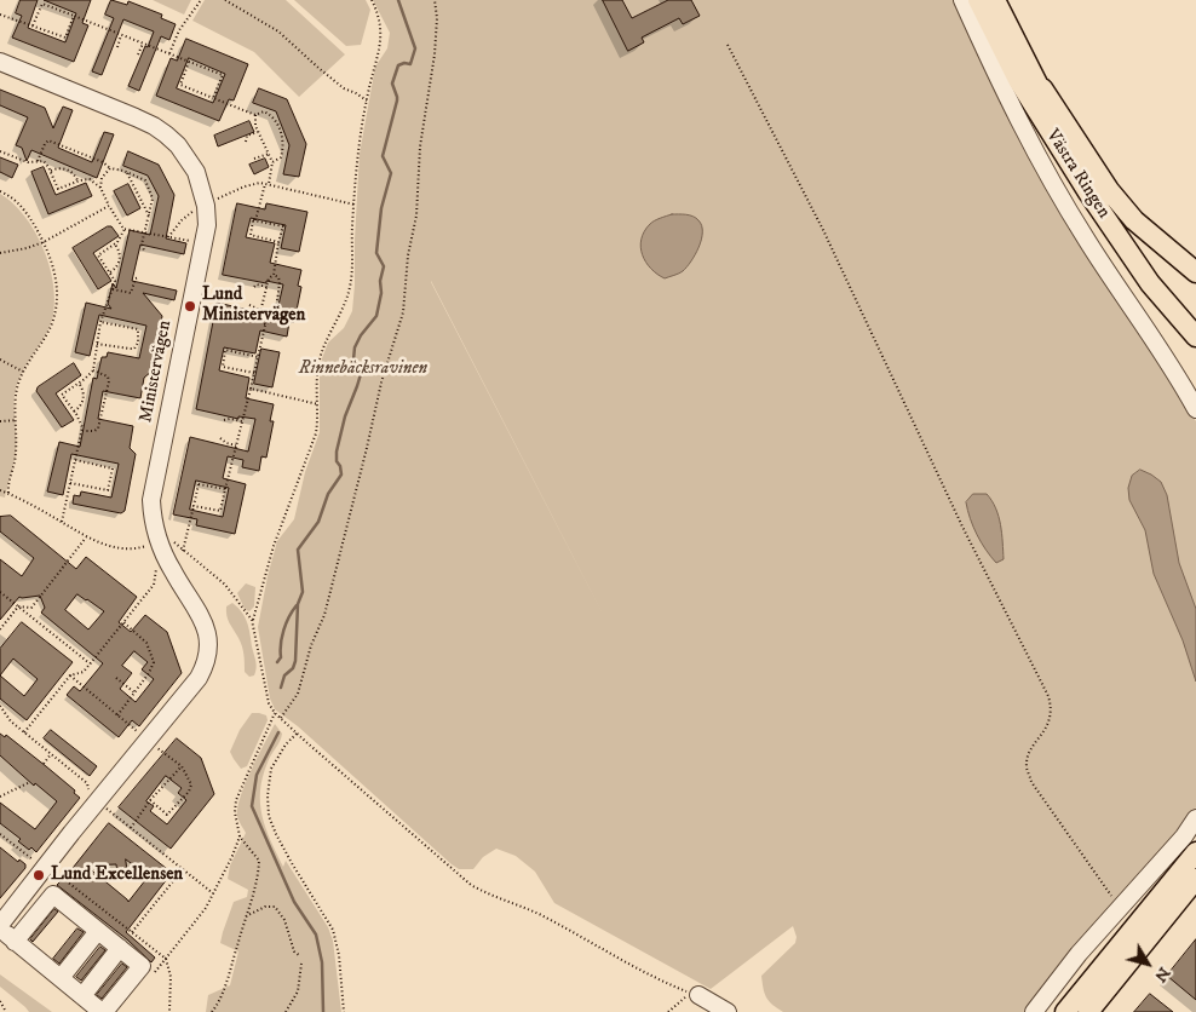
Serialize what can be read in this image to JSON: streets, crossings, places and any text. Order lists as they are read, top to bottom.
{
  "streets": {
    "main road": ["Västra Ringen"],
    "street": ["Ministervägen"]
  },
  "parks": ["Rinnebäcksravinen"],
  "places": ["Lund Ministervägen", "Lund Excellensen"],
  "north": "bottom right"
}
